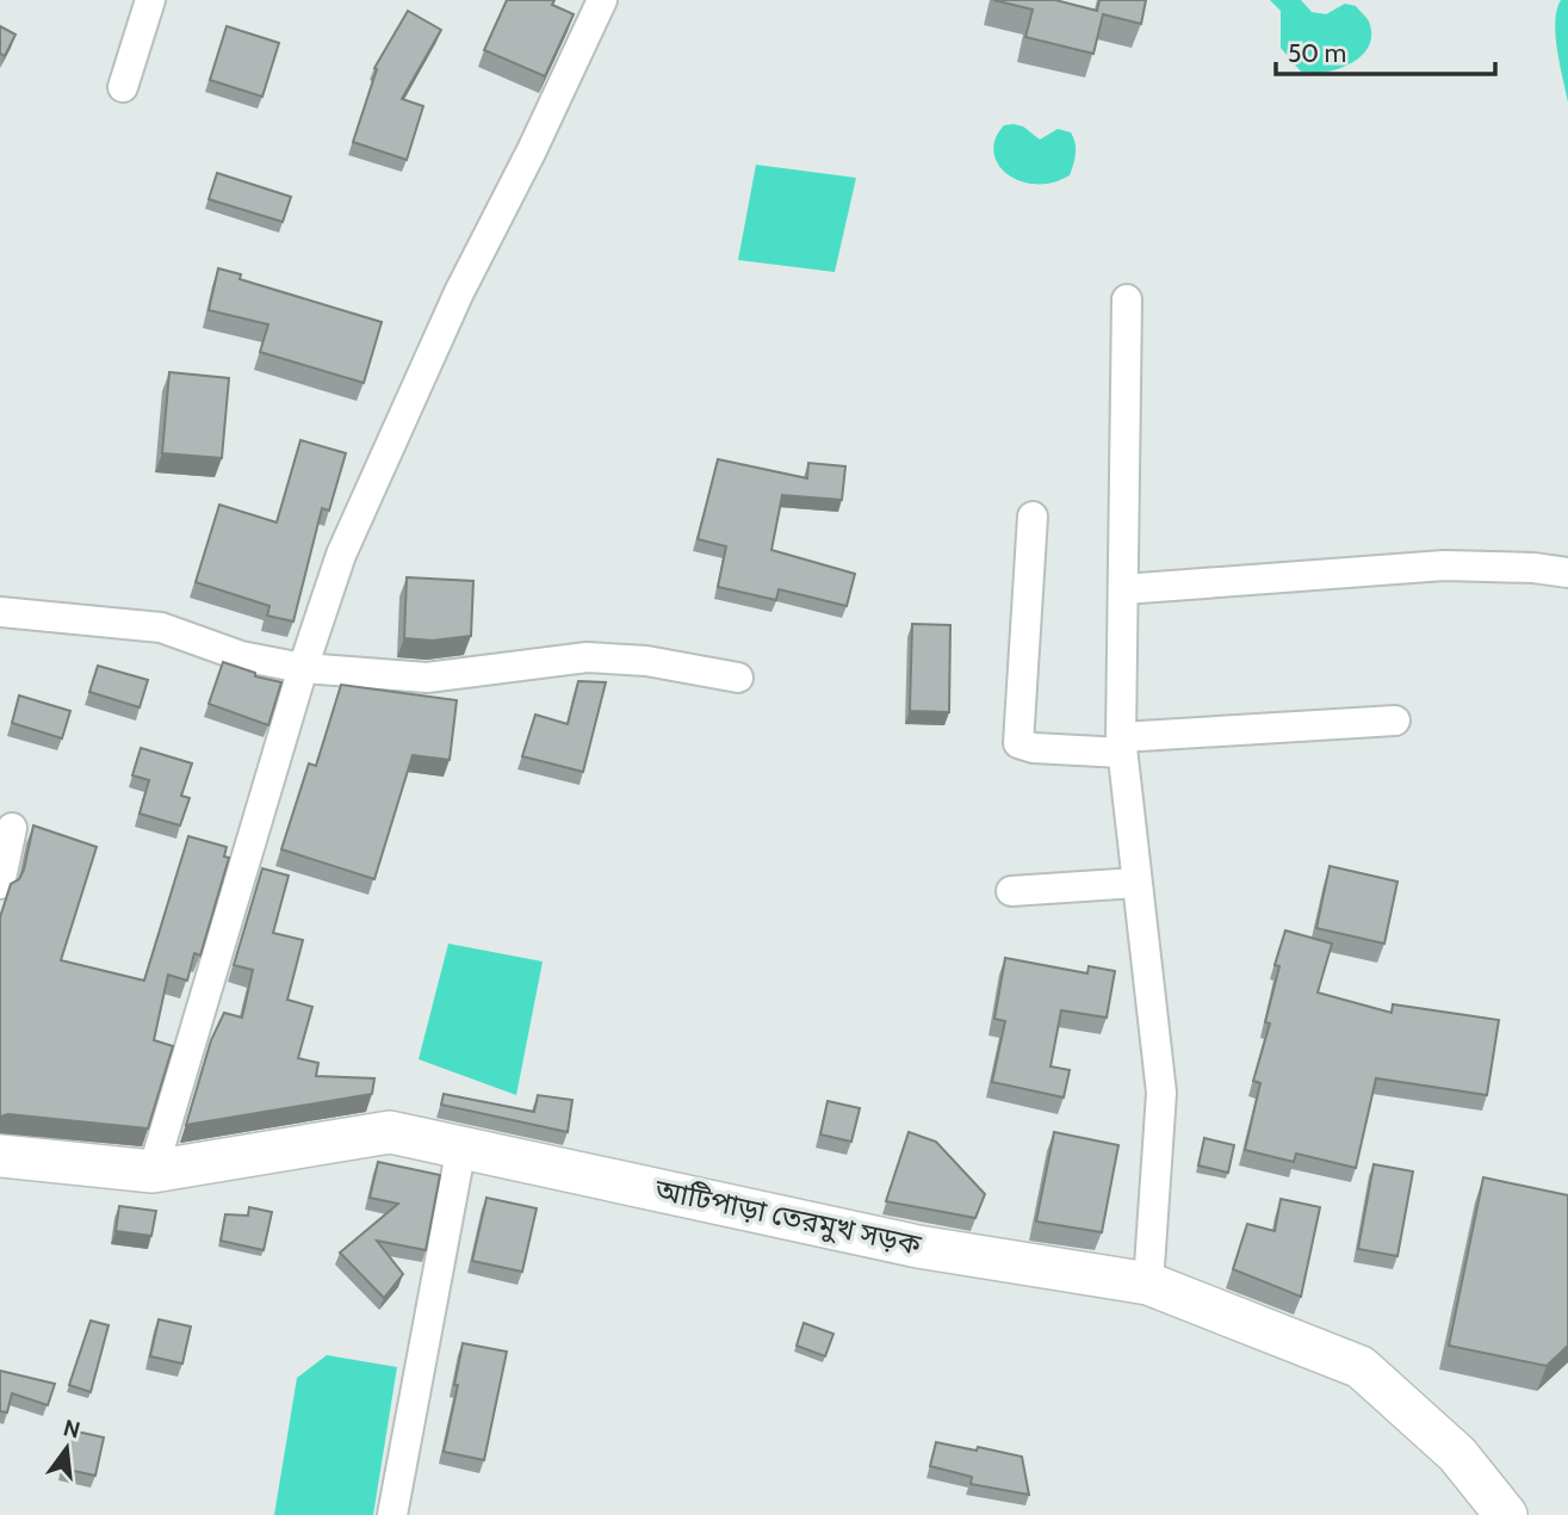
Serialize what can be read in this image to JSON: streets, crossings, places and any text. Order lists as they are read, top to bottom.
{
  "streets": {
    "main road": ["আটিপাড়া তেরমুখ সড়ক"]
  },
  "scale_bar": "50 m",
  "north": "top"
}
